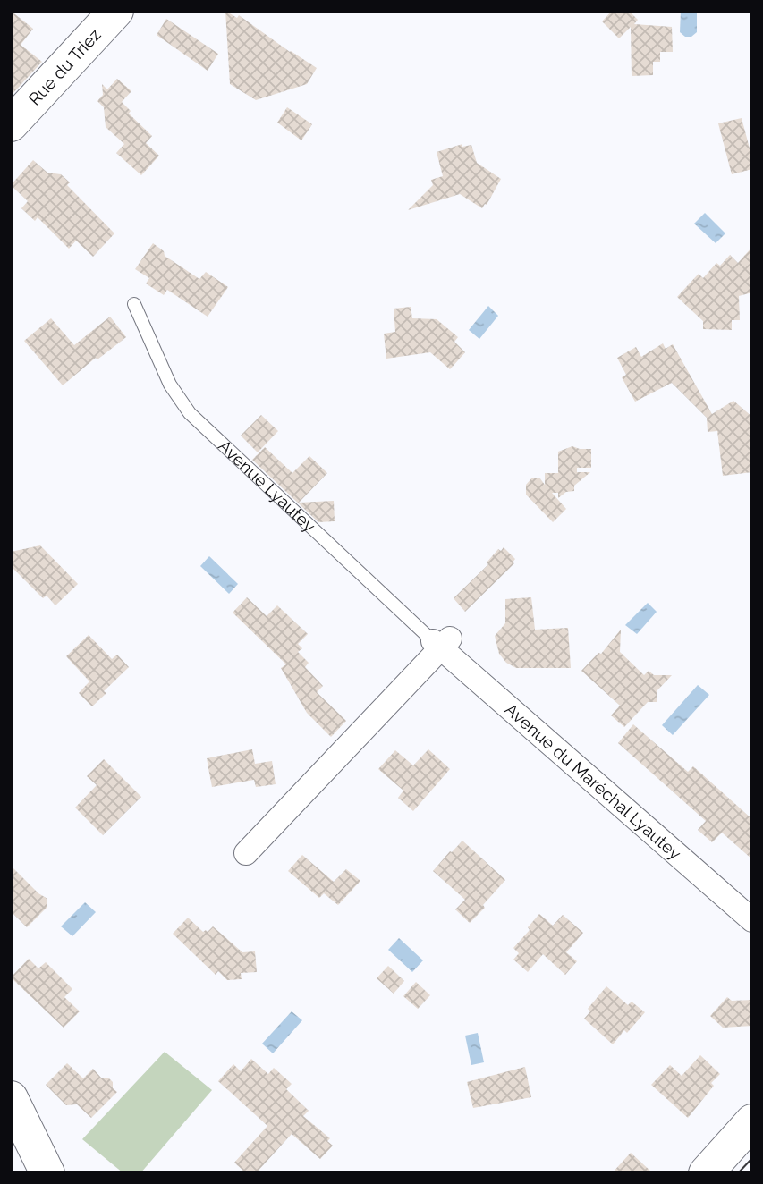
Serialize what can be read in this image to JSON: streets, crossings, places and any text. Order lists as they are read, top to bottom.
{
  "streets": {
    "street": ["Rue du Triez", "Avenue du Maréchal Lyautey"],
    "lane": ["Avenue Lyautey"]
  },
  "crossings": [
    ["Avenue Lyautey", "Avenue du Maréchal Lyautey"]
  ]
}
